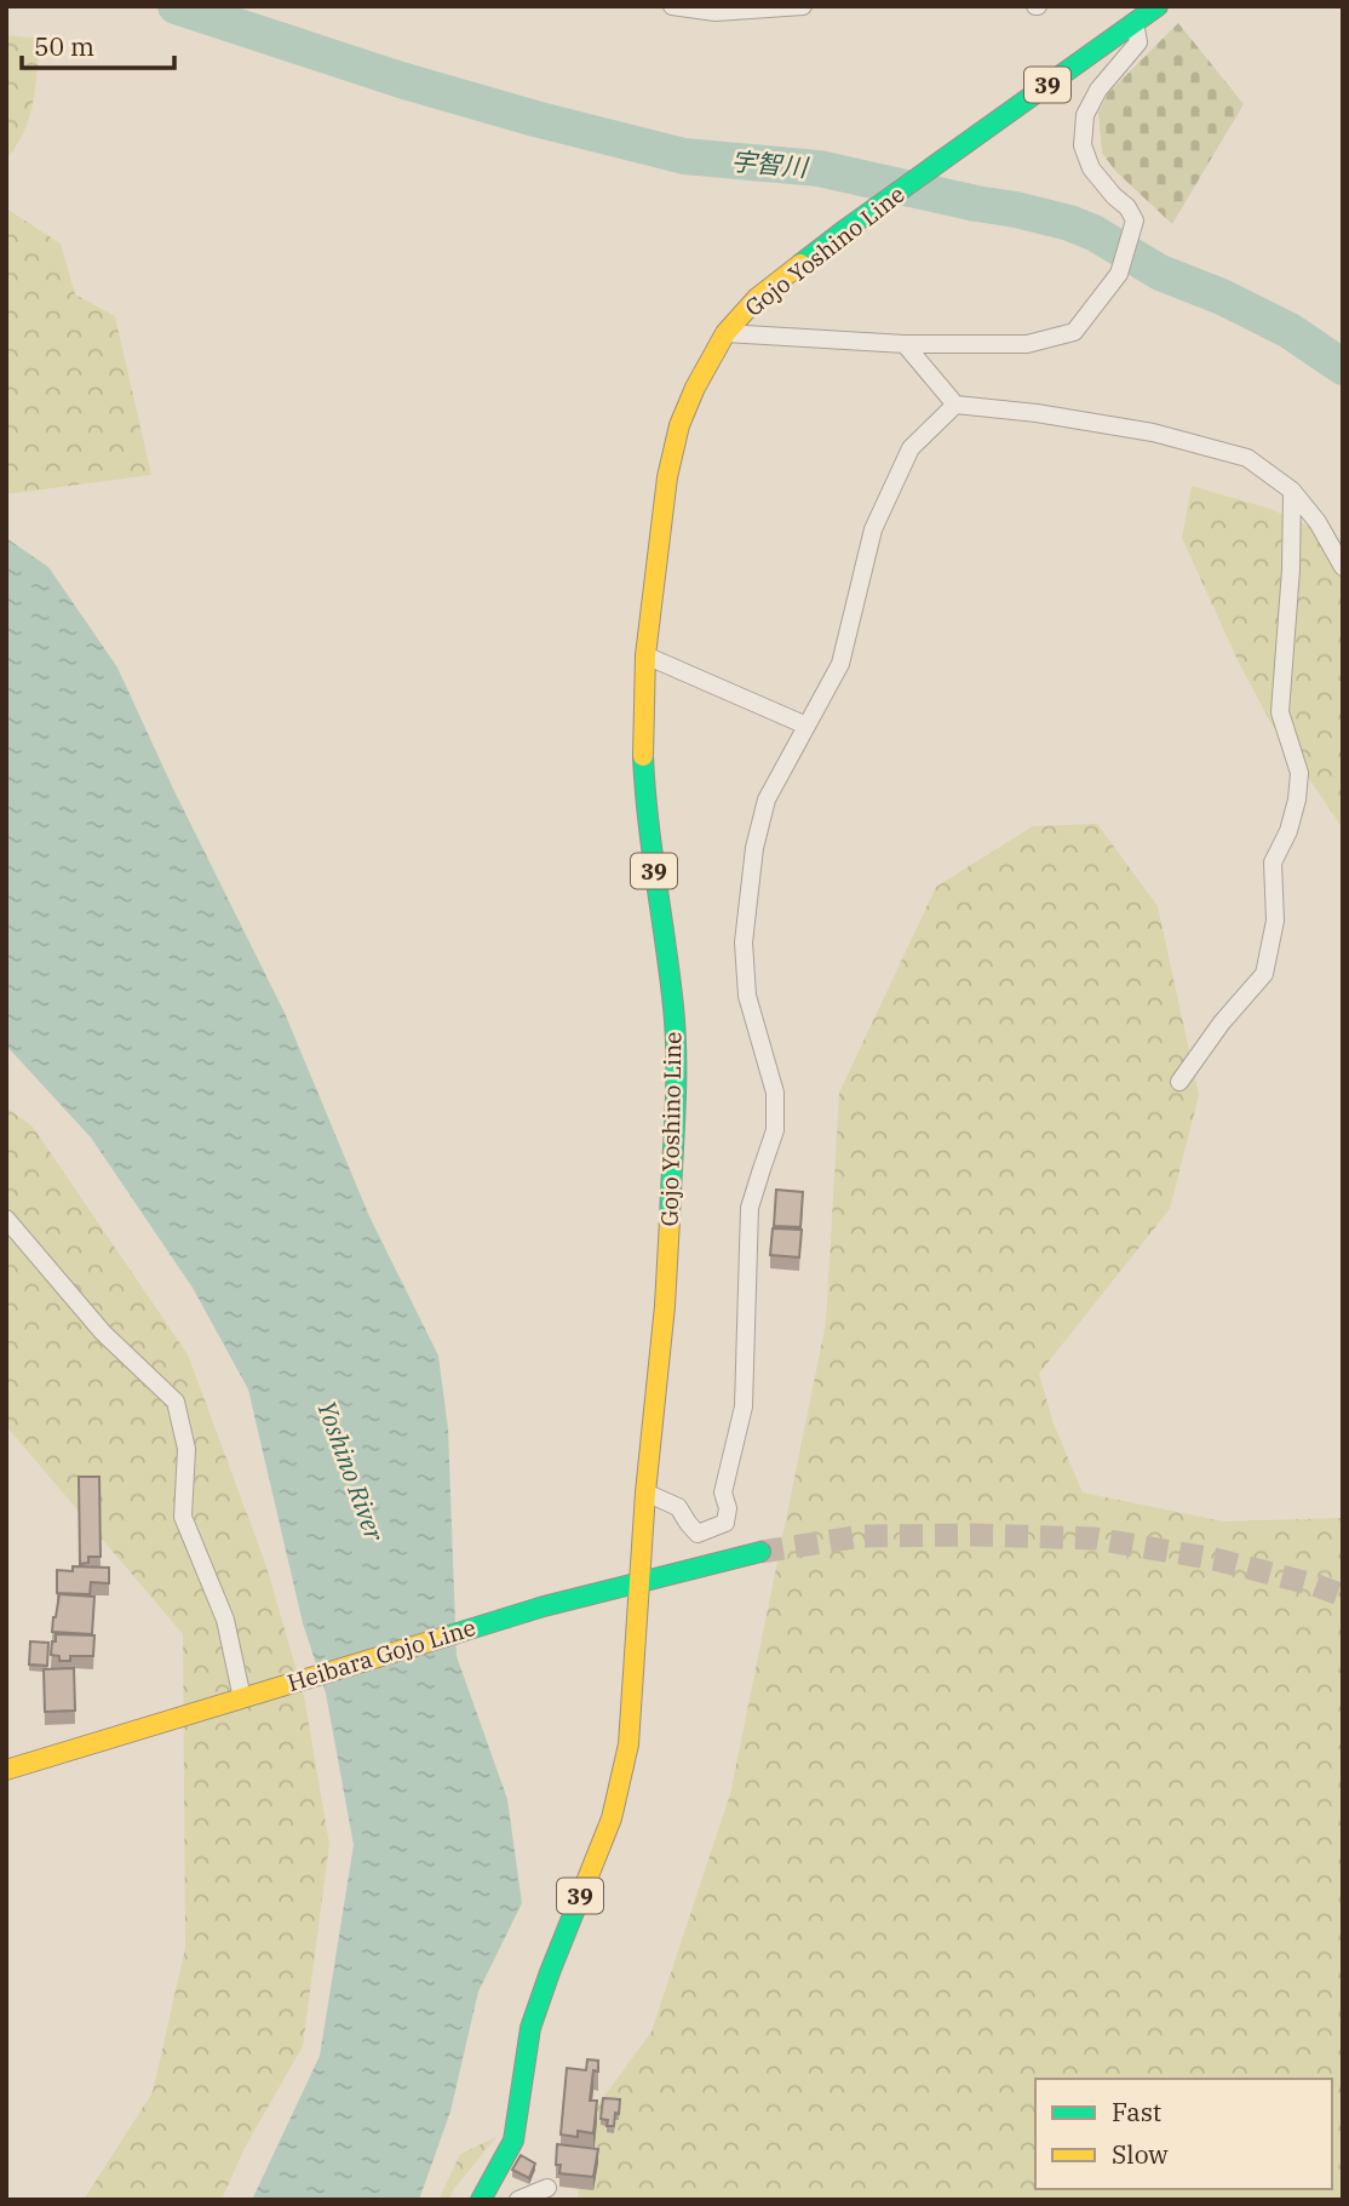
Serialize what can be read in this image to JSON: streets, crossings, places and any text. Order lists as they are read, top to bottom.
{
  "streets": {
    "main road": ["39", "Gojo Yoshino Line", "Heibara Gojo Line"]
  },
  "crossings": [
    ["Gojo Yoshino Line", "Heibara Gojo Line"]
  ],
  "water": ["宇智川", "Yoshino River"],
  "legend": ["Fast", "Slow"],
  "scale_bar": "50 m"
}
